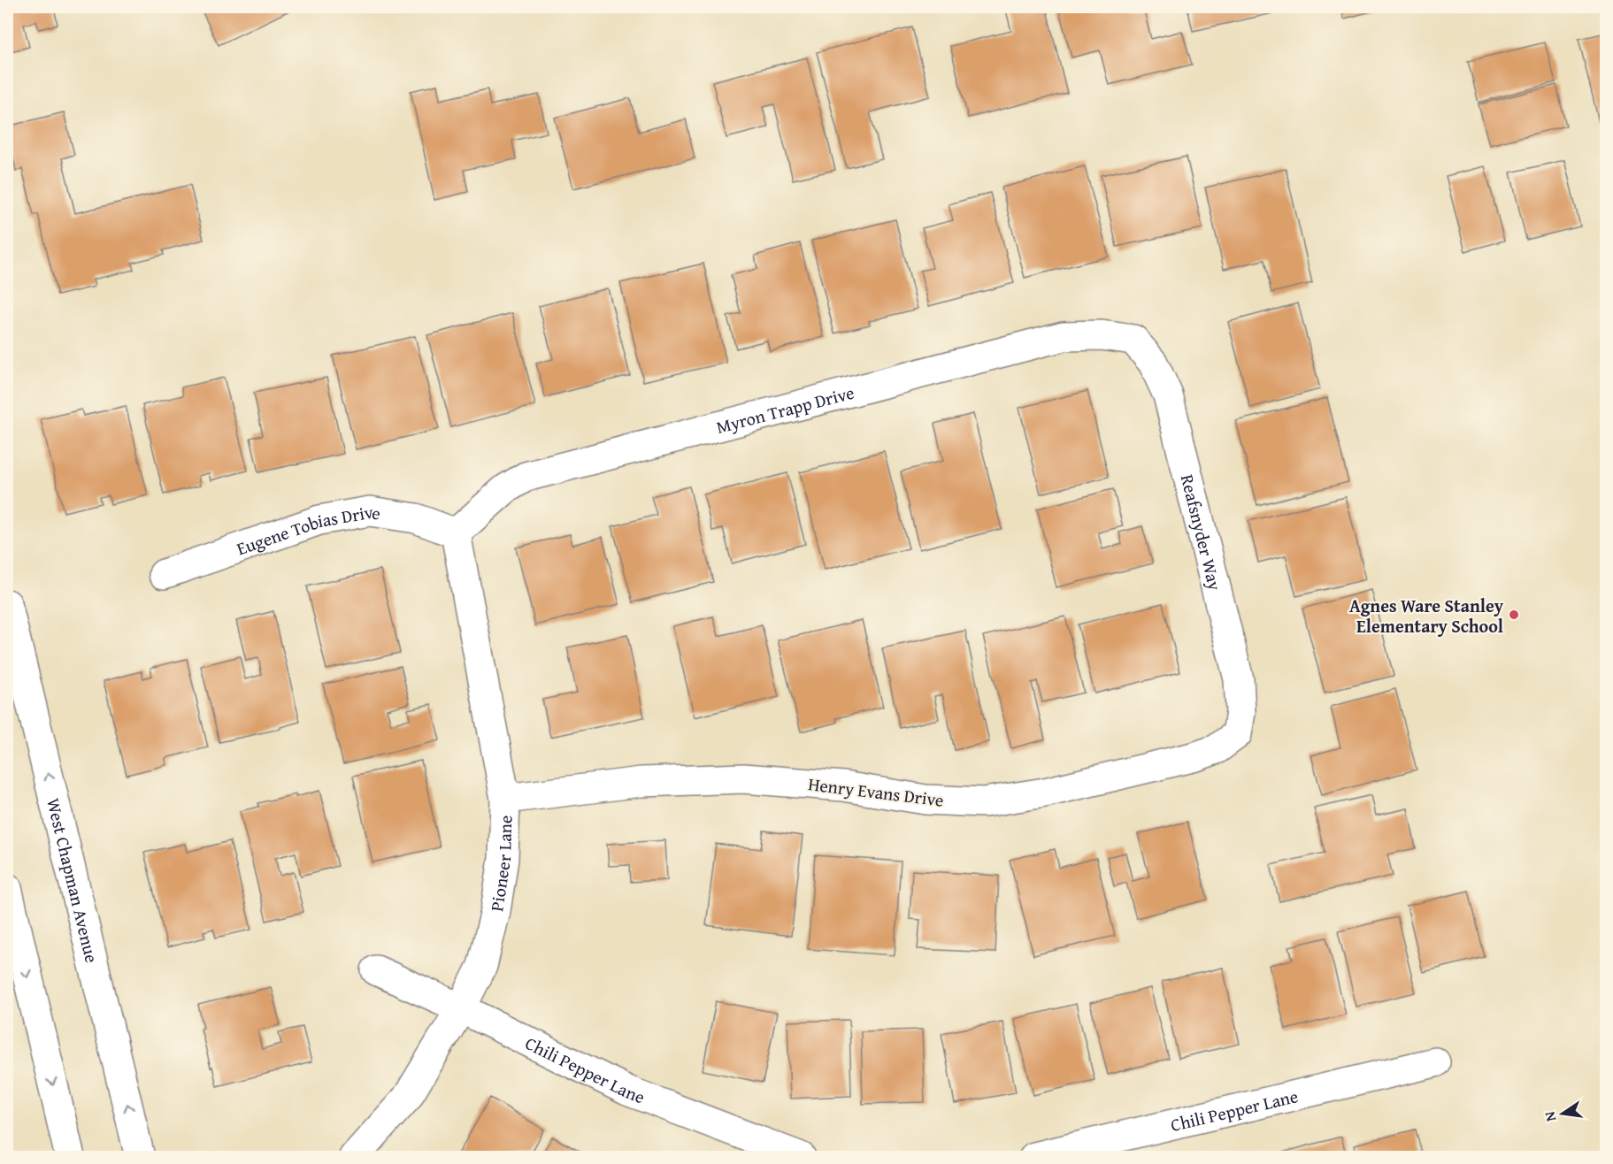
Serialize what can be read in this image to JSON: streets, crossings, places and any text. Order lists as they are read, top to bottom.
{
  "streets": {
    "street": [
      "Myron Trapp Drive",
      "Eugene Tobias Drive",
      "Reafsnyder Way",
      "Henry Evans Drive",
      "Pioneer Lane",
      "West Chapman Avenue",
      "Chili Pepper Lane"
    ]
  },
  "crossings": [
    ["Myron Trapp Drive", "Eugene Tobias Drive"],
    ["Myron Trapp Drive", "Reafsnyder Way"],
    ["Myron Trapp Drive", "Pioneer Lane"],
    ["Eugene Tobias Drive", "Pioneer Lane"],
    ["Reafsnyder Way", "Henry Evans Drive"],
    ["Henry Evans Drive", "Pioneer Lane"],
    ["Pioneer Lane", "Chili Pepper Lane"]
  ],
  "places": ["Agnes Ware Stanley Elementary School"],
  "north": "left"
}
